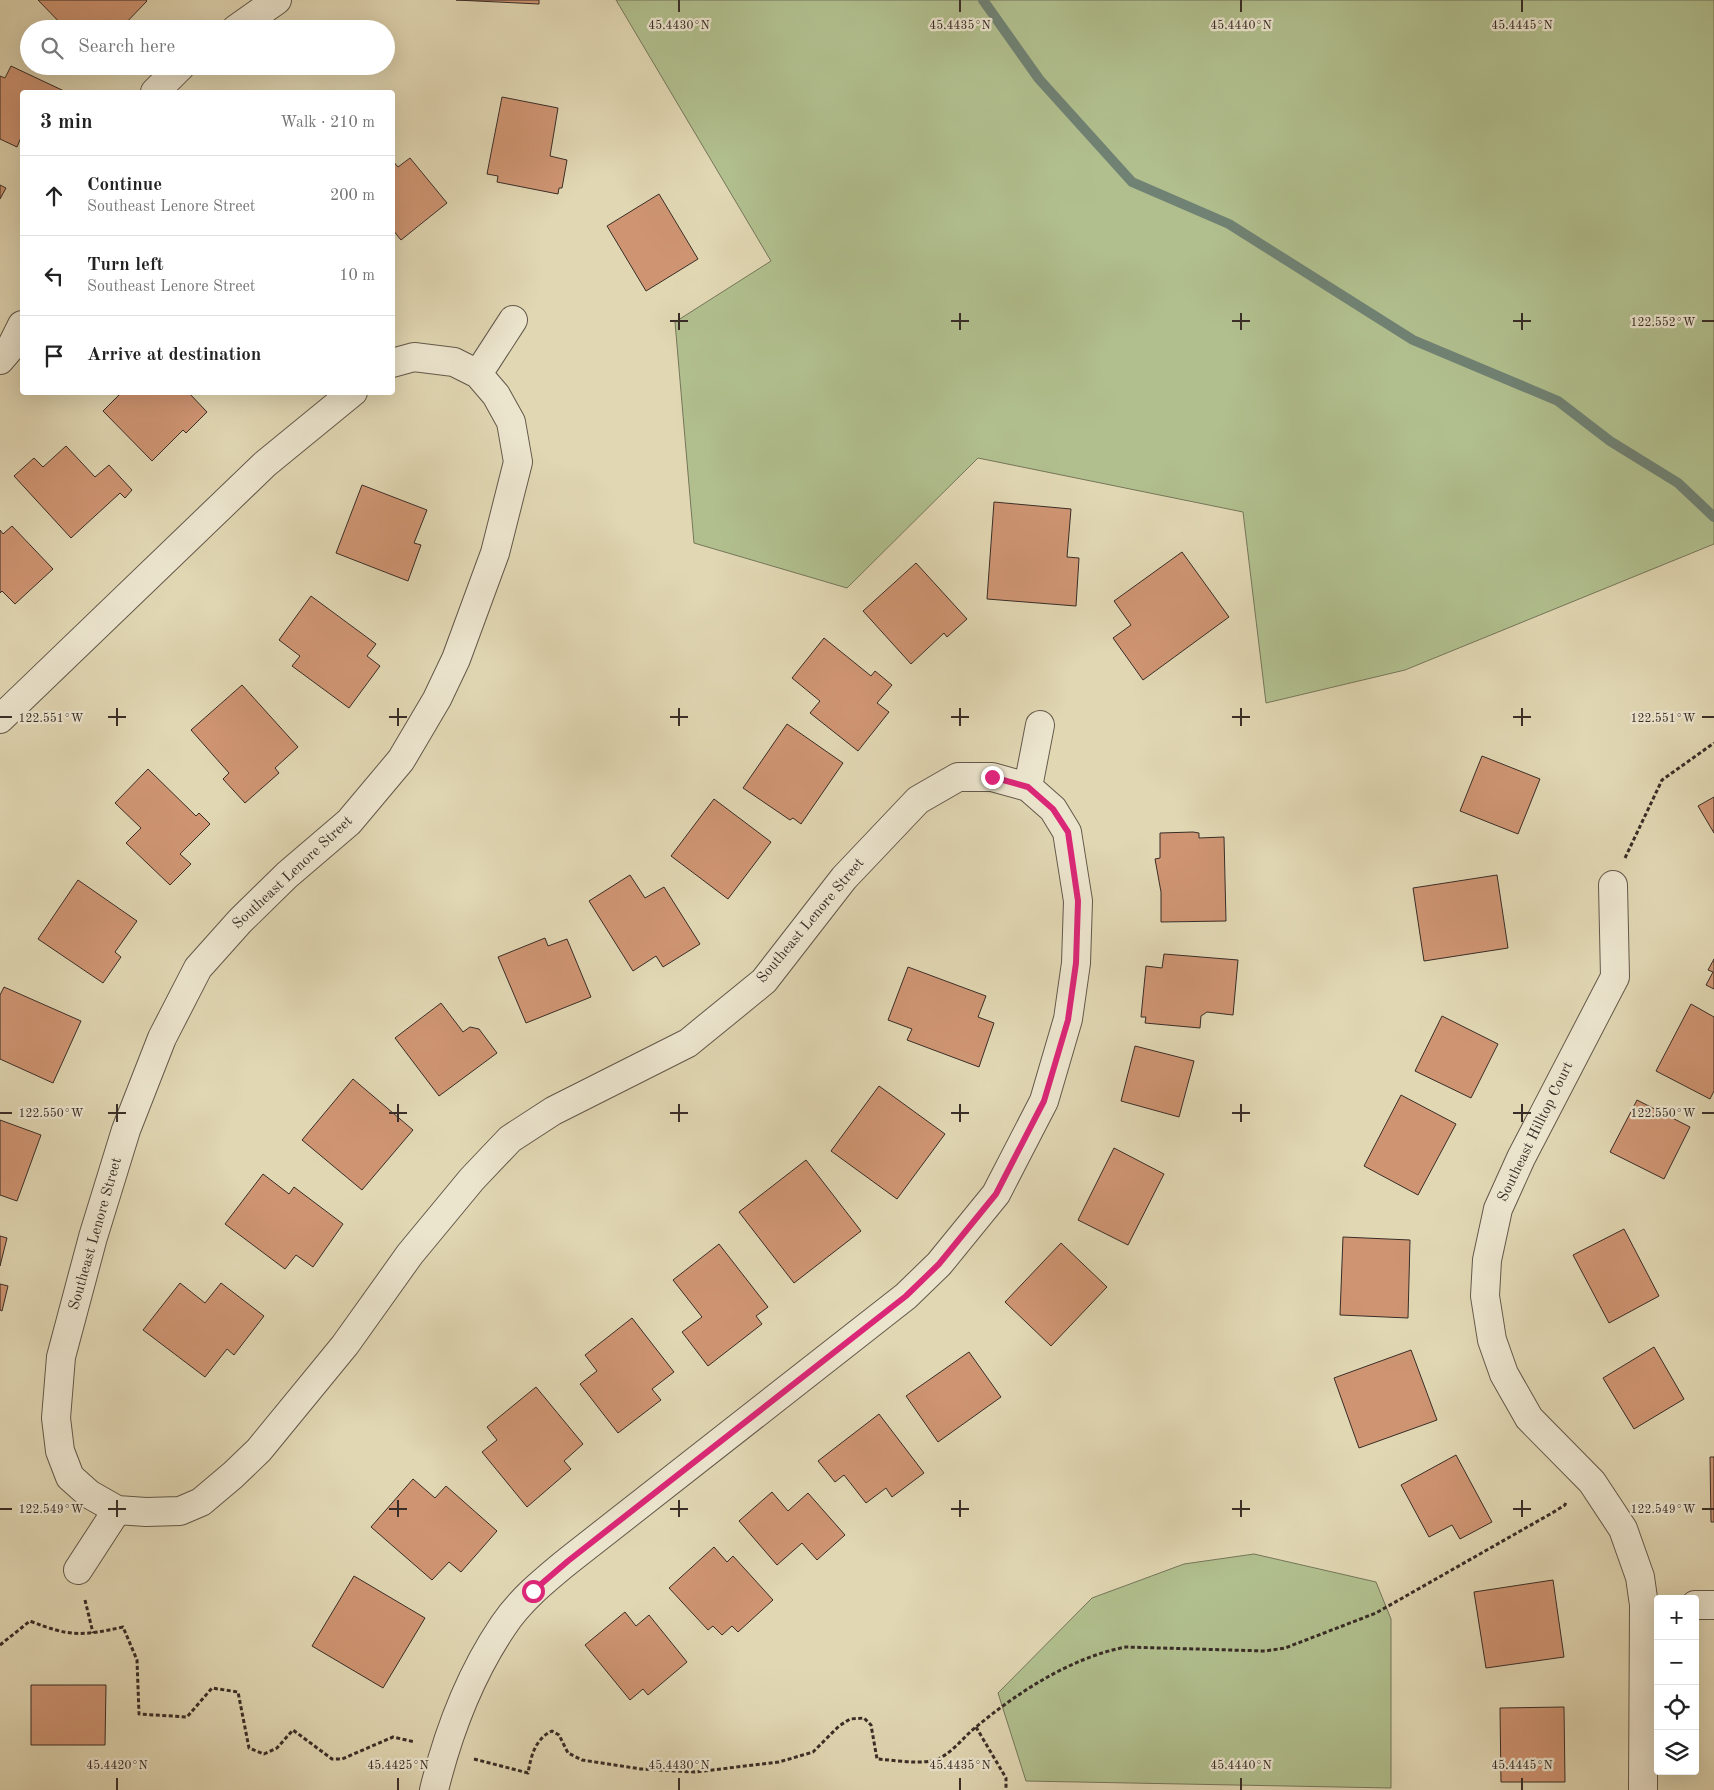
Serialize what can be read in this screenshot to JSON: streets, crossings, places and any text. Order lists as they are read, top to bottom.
{
  "streets": {
    "street": ["Southeast Lenore Street", "Southeast Hilltop Court"]
  },
  "page": {
    "search": "Search here",
    "heading": ["3 min", "Walk · 210 m"],
    "list": [
      ["Continue", "Southeast Lenore Street", "200 m"],
      ["Turn left", "Southeast Lenore Street", "10 m"],
      "Arrive at destination"
    ],
    "map_buttons": ["+", "−"]
  },
  "coordinates": [
    "45.4430°N",
    "45.4435°N",
    "45.4440°N",
    "45.4445°N",
    "122.552°W",
    "122.551°W",
    "122.550°W",
    "122.549°W",
    "45.4420°N",
    "45.4425°N"
  ]
}
